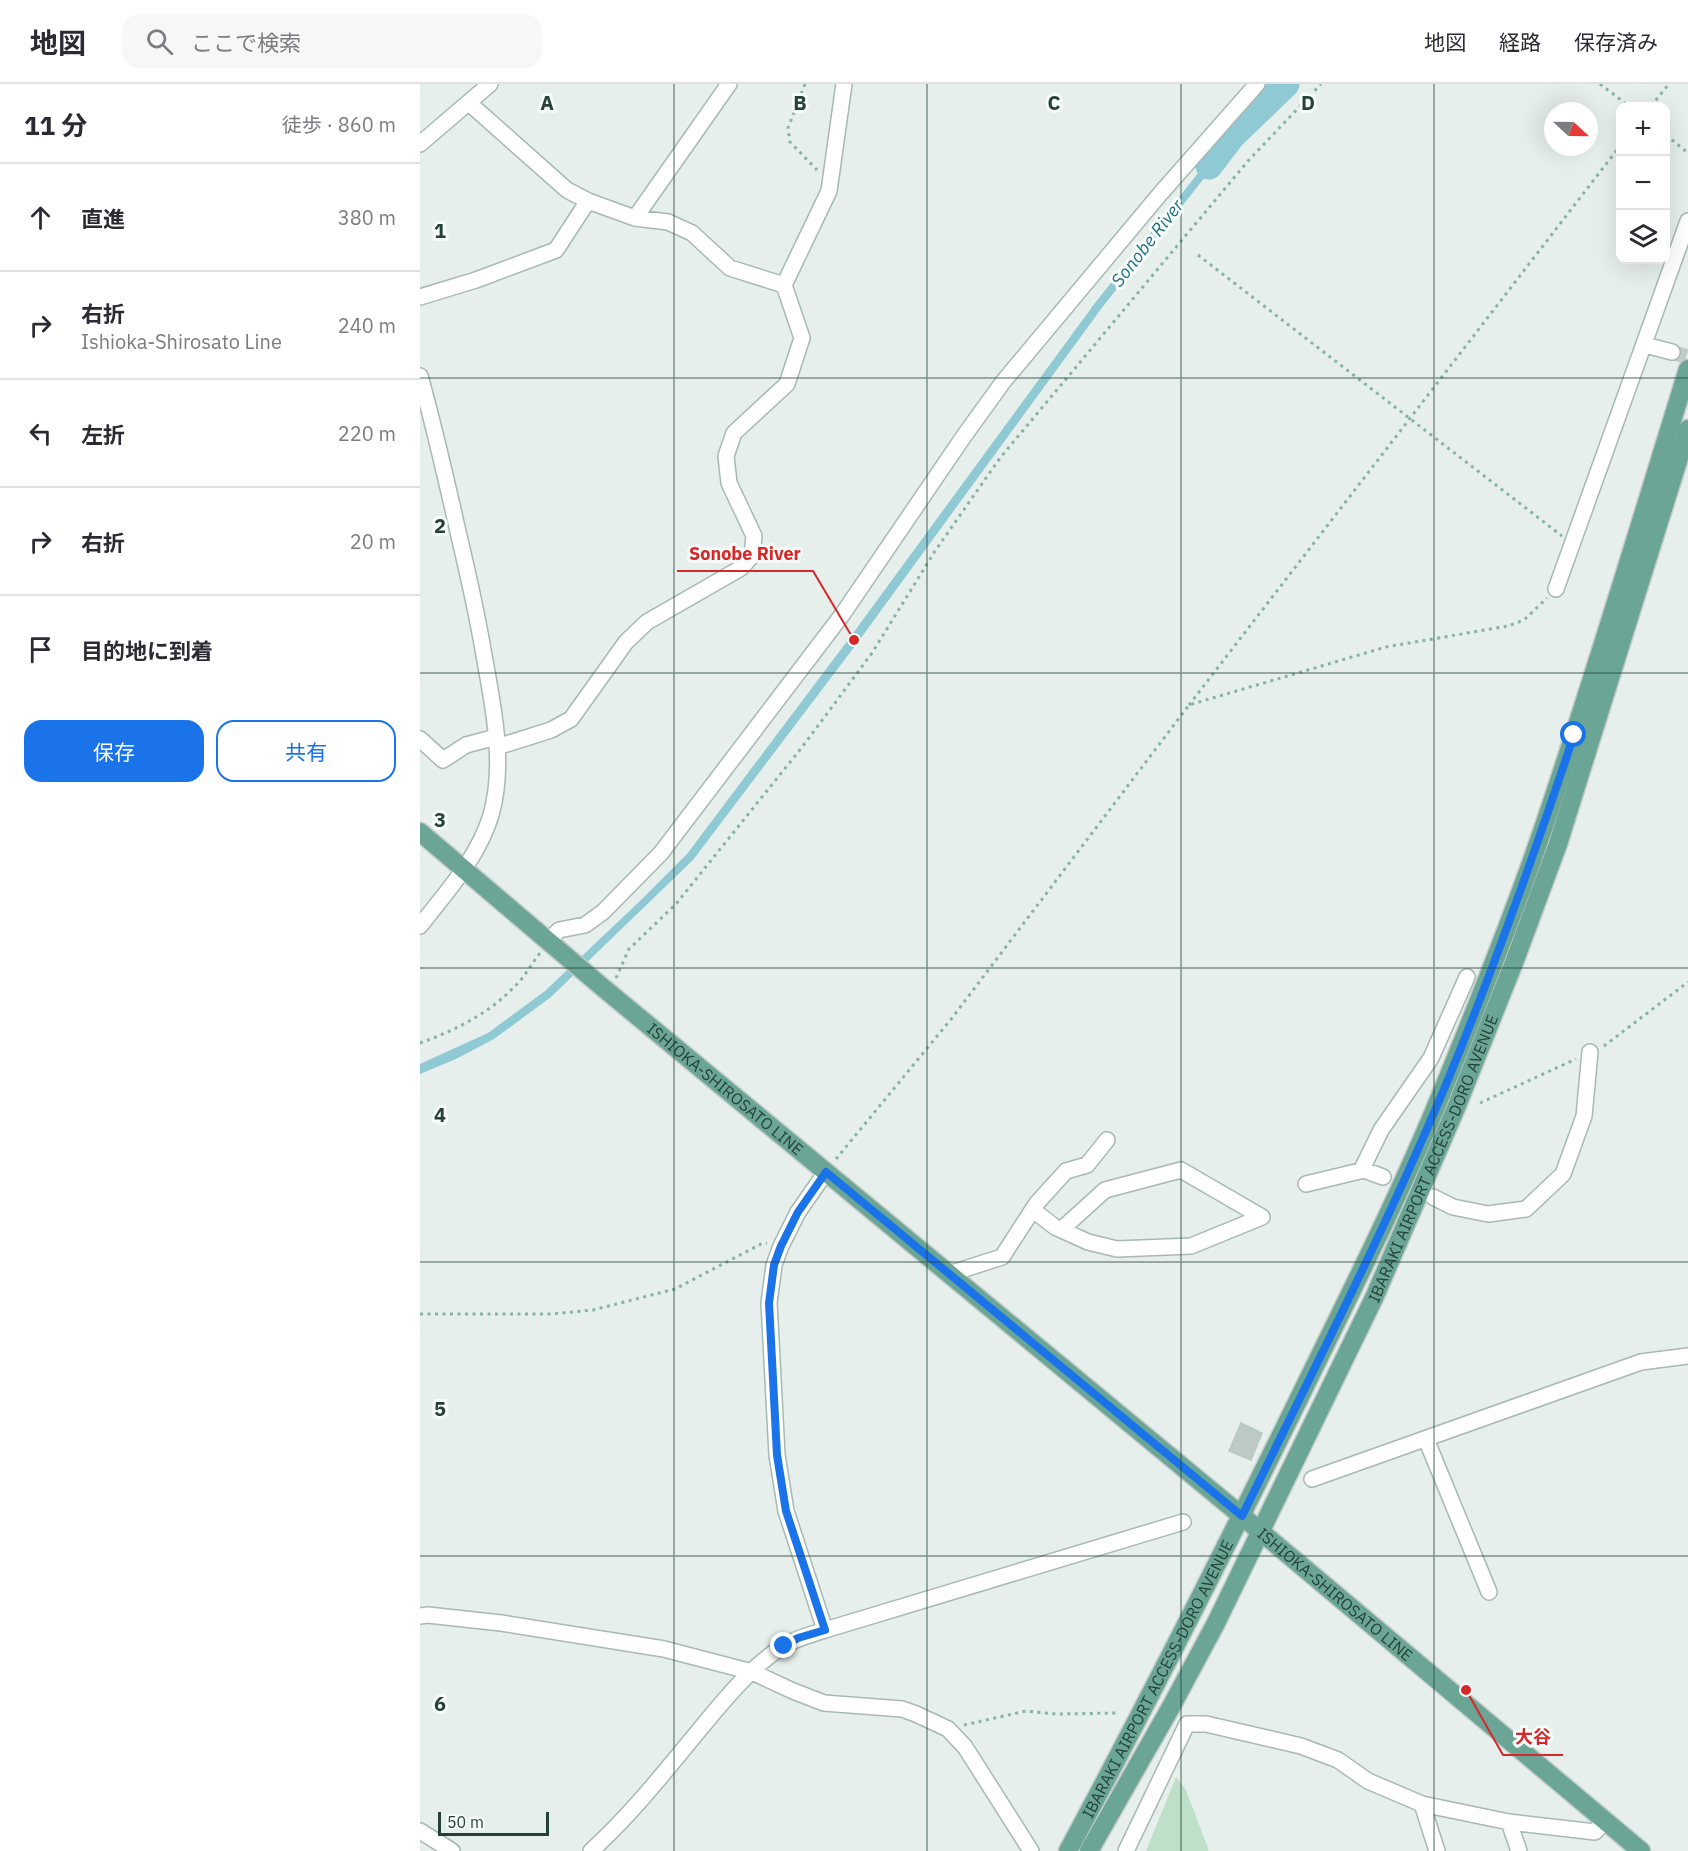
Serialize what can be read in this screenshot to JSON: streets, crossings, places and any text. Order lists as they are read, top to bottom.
{
  "streets": {
    "main road": ["ISHIOKA-SHIROSATO LINE", "IBARAKI AIRPORT ACCESS-DORO AVENUE"]
  },
  "crossings": [
    ["ISHIOKA-SHIROSATO LINE", "IBARAKI AIRPORT ACCESS-DORO AVENUE"]
  ],
  "water": ["Sonobe River"],
  "places": ["Sonobe River", "大谷"],
  "scale_bar": "50 m",
  "north": "right",
  "page": {
    "header": "地図",
    "search": "ここで検索",
    "nav": ["地図", "経路", "保存済み"],
    "heading": ["11 分", "徒歩 · 860 m"],
    "map_buttons": ["+", "−"],
    "list": [
      ["直進", "380 m"],
      ["右折", "Ishioka-Shirosato Line", "240 m"],
      ["左折", "220 m"],
      ["右折", "20 m"],
      "目的地に到着"
    ],
    "buttons": ["保存", "共有"],
    "scale": "50 m"
  },
  "grid": {
    "columns": [
      "A",
      "B",
      "C",
      "D"
    ],
    "rows": [
      "1",
      "2",
      "3",
      "4",
      "5",
      "6"
    ]
  }
}
